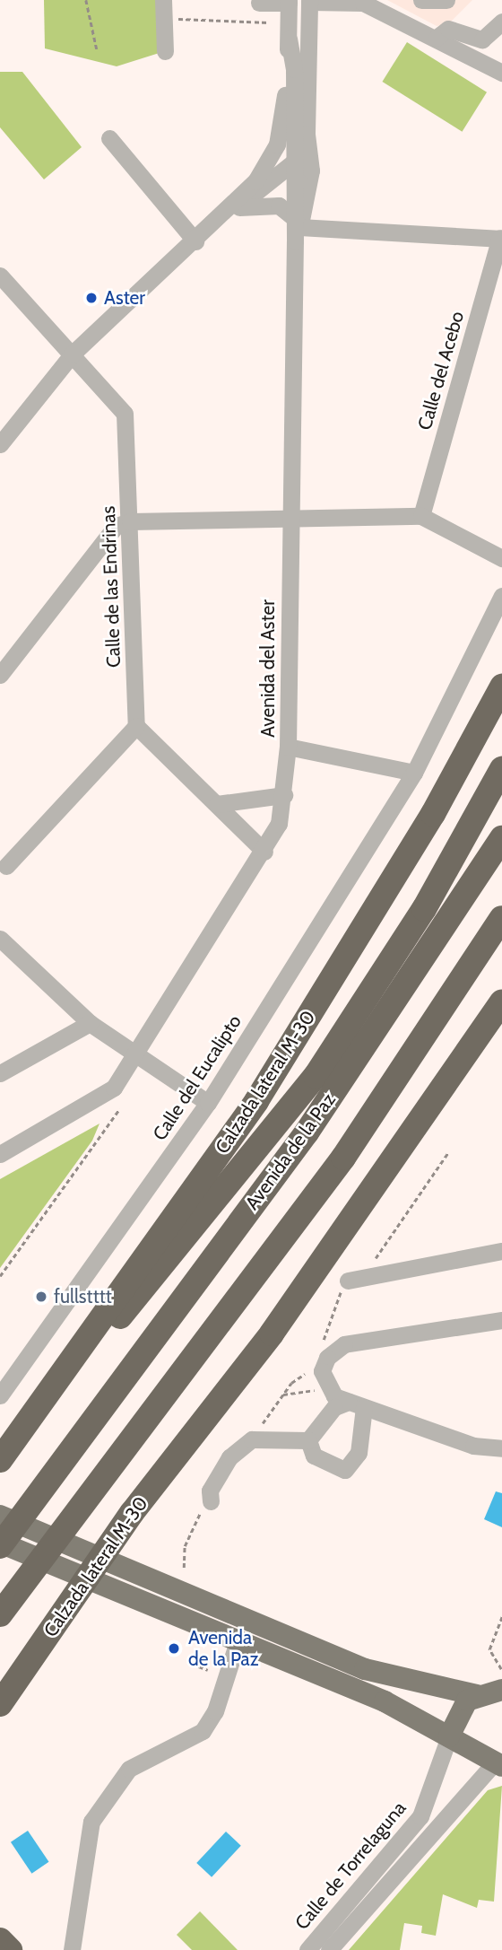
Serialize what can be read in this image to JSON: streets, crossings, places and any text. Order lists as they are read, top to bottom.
{
  "streets": {
    "highway": ["Calzada lateral M-30", "Avenida de la Paz"],
    "street": [
      "Calle del Acebo",
      "Calle de las Endrinas",
      "Avenida del Aster",
      "Calle del Eucalipto",
      "Calle de Torrelaguna"
    ]
  },
  "places": ["Aster", "fullstttt", "Avenida de la Paz"]
}
